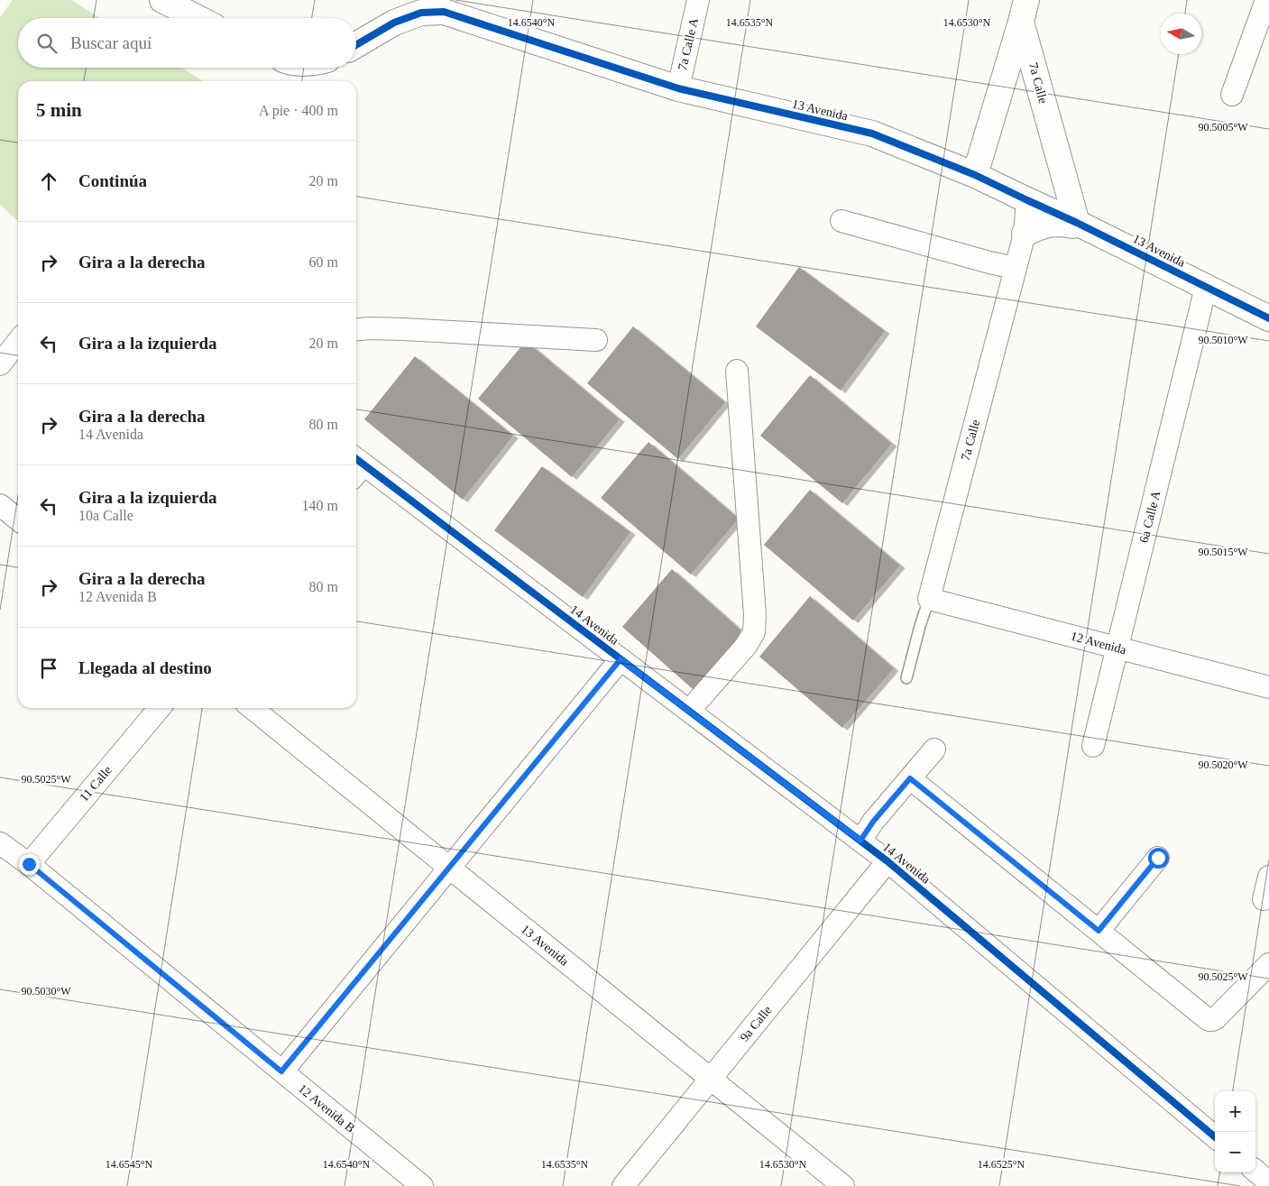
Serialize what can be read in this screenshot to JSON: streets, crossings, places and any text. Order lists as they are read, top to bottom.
{
  "streets": {
    "street": [
      "7a Calle A",
      "7a Calle",
      "13 Avenida",
      "6a Calle A",
      "14 Avenida",
      "12 Avenida",
      "11 Calle",
      "9a Calle",
      "12 Avenida B"
    ]
  },
  "crossings": [
    ["7a Calle A", "13 Avenida"],
    ["7a Calle", "13 Avenida"],
    ["7a Calle", "12 Avenida"],
    ["13 Avenida", "6a Calle A"],
    ["13 Avenida", "9a Calle"],
    ["6a Calle A", "12 Avenida"],
    ["14 Avenida", "9a Calle"],
    ["11 Calle", "12 Avenida B"]
  ],
  "north": "left",
  "page": {
    "search": "Buscar aquí",
    "heading": ["5 min", "A pie · 400 m"],
    "list": [
      ["Continúa", "20 m"],
      ["Gira a la derecha", "60 m"],
      ["Gira a la izquierda", "20 m"],
      ["Gira a la derecha", "14 Avenida", "80 m"],
      ["Gira a la izquierda", "10a Calle", "140 m"],
      ["Gira a la derecha", "12 Avenida B", "80 m"],
      "Llegada al destino"
    ],
    "map_buttons": ["+", "−"]
  },
  "coordinates": [
    "14.6540°N",
    "14.6530°N",
    "14.6535°N",
    "90.5005°W",
    "90.5010°W",
    "90.5015°W",
    "90.5020°W",
    "90.5025°W",
    "90.5030°W",
    "14.6545°N",
    "14.6525°N"
  ]
}
